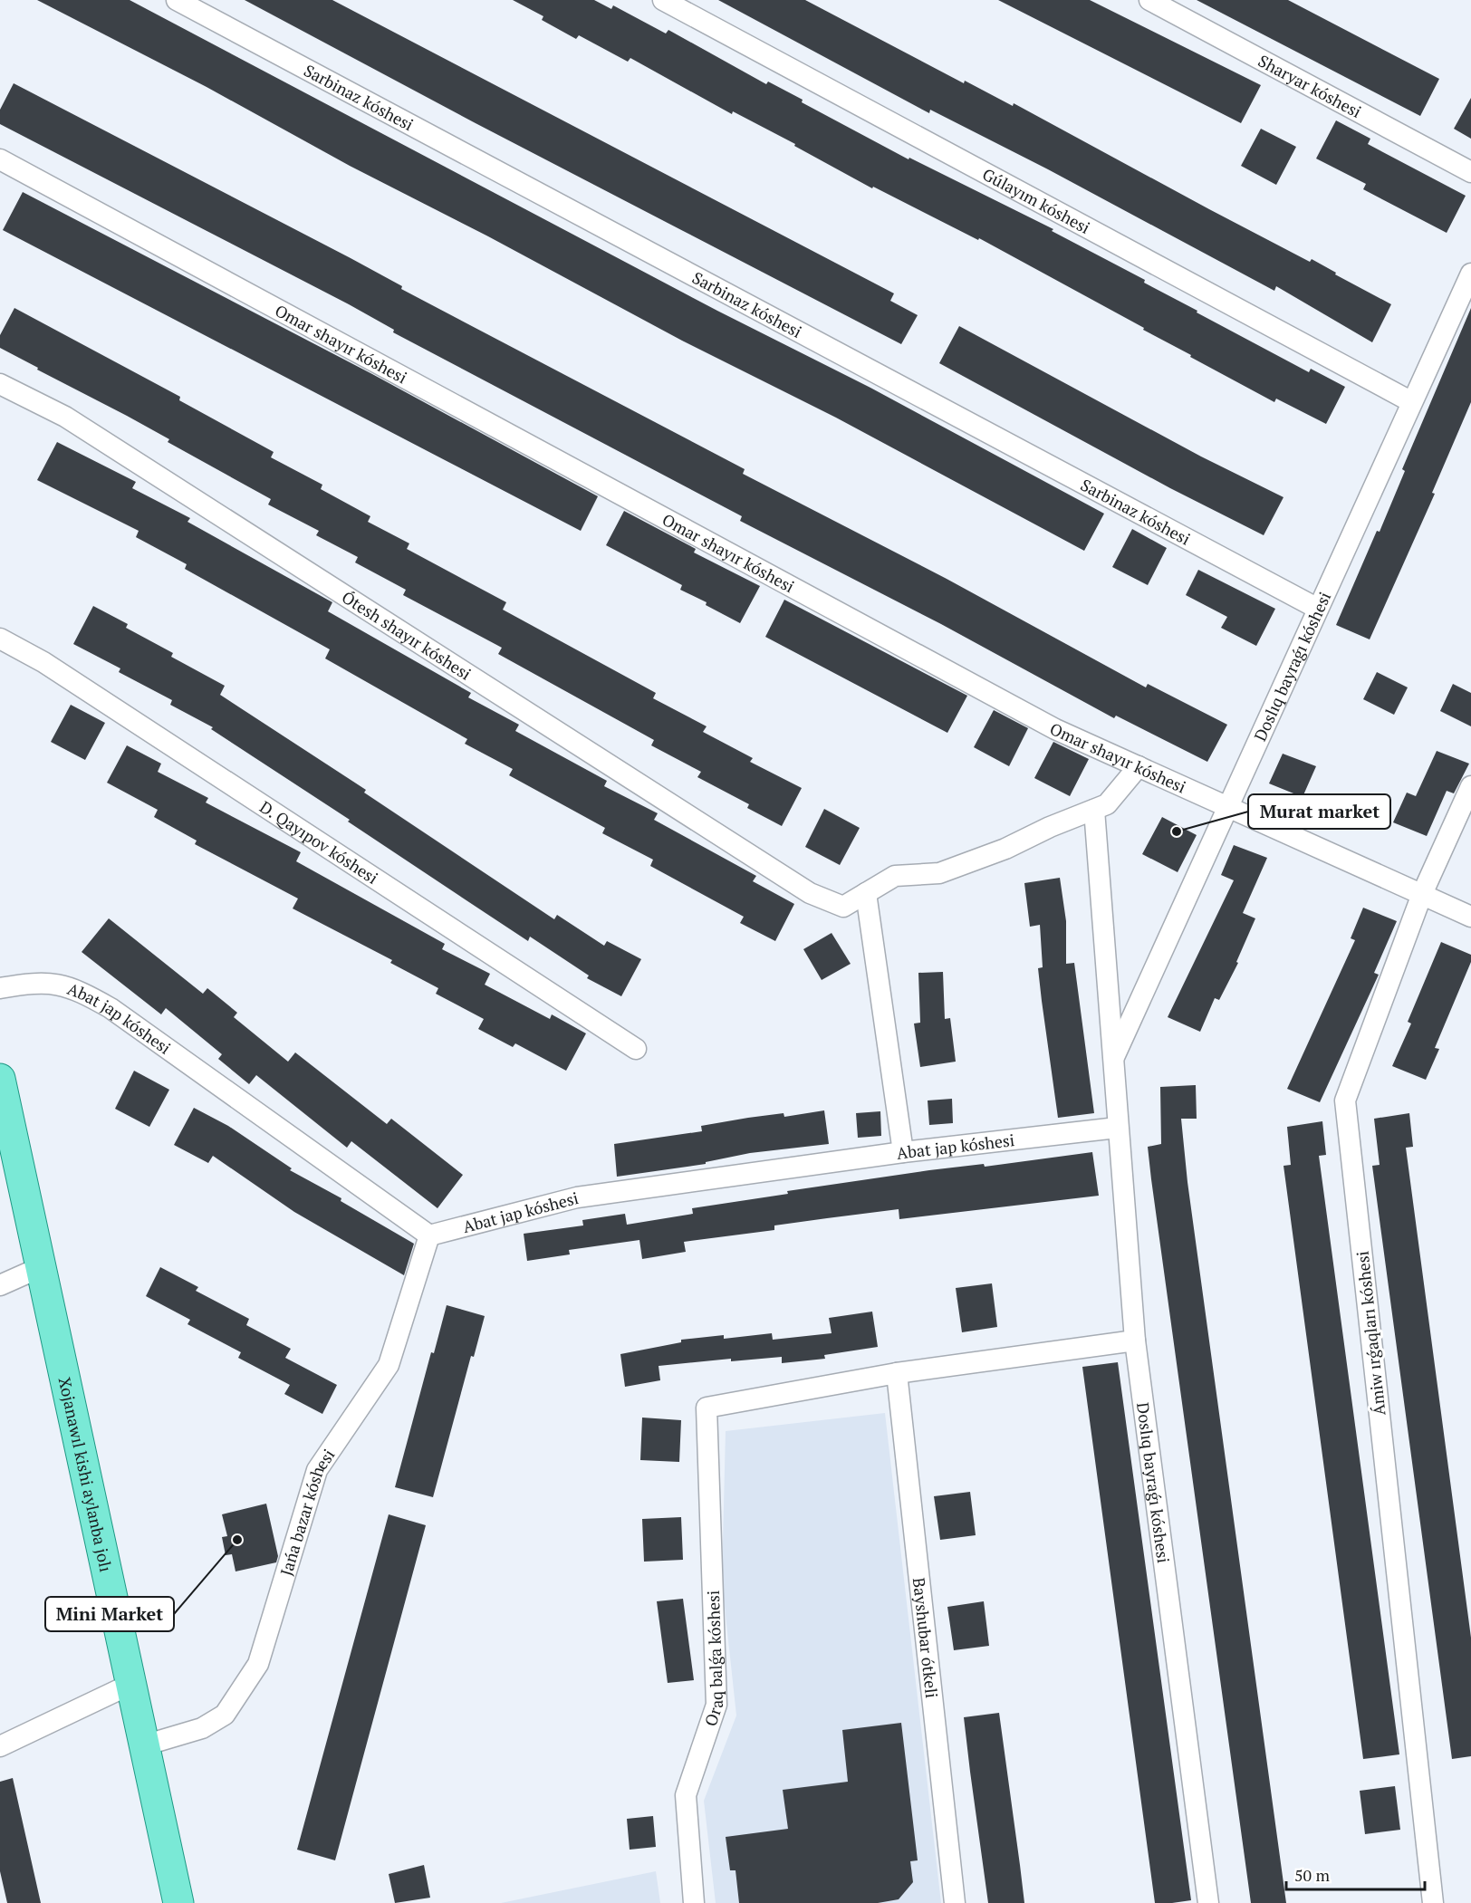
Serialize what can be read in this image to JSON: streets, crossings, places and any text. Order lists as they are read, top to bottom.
{
  "streets": {
    "main road": ["Xojanawıl kishi aylanba jolı"],
    "street": [
      "Sharyar kóshesi",
      "Sarbinaz kóshesi",
      "Gúlayım kóshesi",
      "Omar shayır kóshesi",
      "Ótesh shayır kóshesi",
      "Doslıq bayraǵı kóshesi",
      "D. Qayıpov kóshesi",
      "Abat jap kóshesi",
      "Ámiw ırǵaqları kóshesi",
      "Jańa bazar kóshesi",
      "Bayshubar ótkeli",
      "Oraq balǵa kóshesi"
    ]
  },
  "crossings": [
    ["Sarbinaz kóshesi", "Doslıq bayraǵı kóshesi"],
    ["Gúlayım kóshesi", "Doslıq bayraǵı kóshesi"],
    ["Omar shayır kóshesi", "Doslıq bayraǵı kóshesi"],
    ["Omar shayır kóshesi", "Ámiw ırǵaqları kóshesi"],
    ["Doslıq bayraǵı kóshesi", "Abat jap kóshesi"],
    ["Abat jap kóshesi", "Jańa bazar kóshesi"],
    ["Xojanawıl kishi aylanba jolı", "Jańa bazar kóshesi"],
    ["Bayshubar ótkeli", "Oraq balǵa kóshesi"]
  ],
  "places": ["Murat market", "Mini Market"],
  "scale_bar": "50 m"
}
